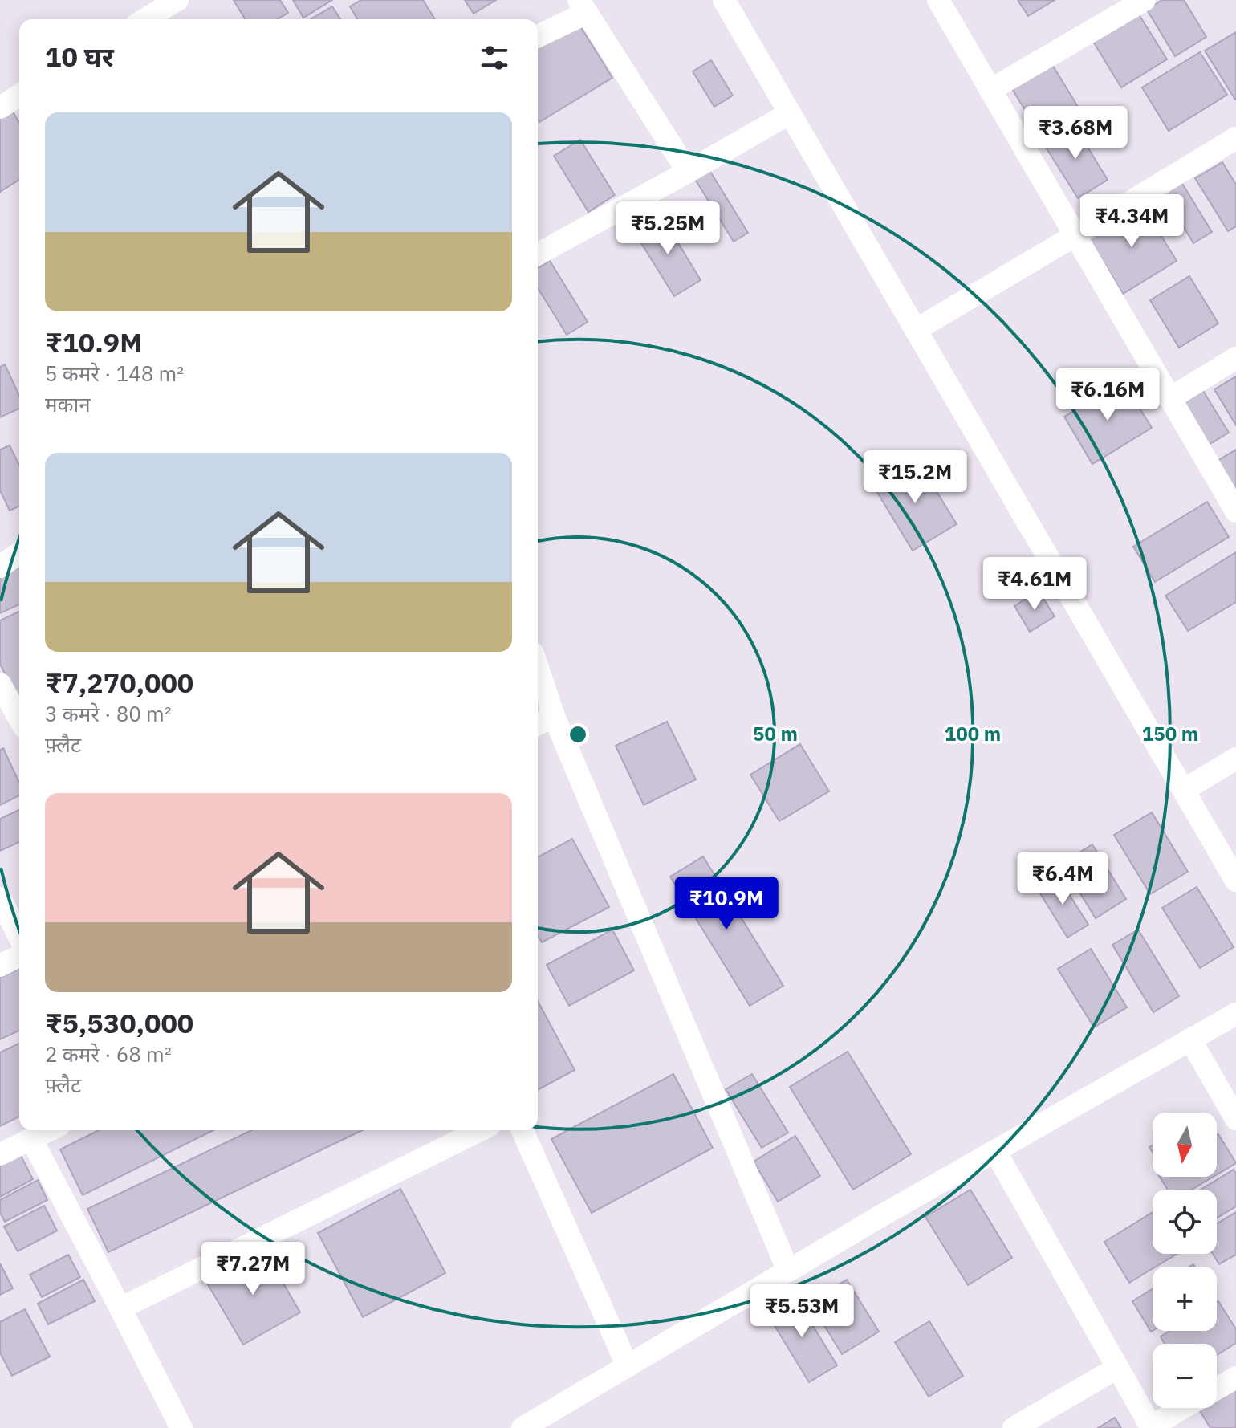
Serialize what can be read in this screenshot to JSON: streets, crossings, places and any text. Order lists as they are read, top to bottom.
{
  "north": "bottom",
  "page": {
    "heading": "10 घर",
    "list": [
      {
        "name": "₹10.9M",
        "note": "5 कमरे · 148 m² · मकान"
      },
      {
        "name": "₹7,270,000",
        "note": "3 कमरे · 80 m² · फ़्लैट"
      },
      {
        "name": "₹5,530,000",
        "note": "2 कमरे · 68 m² · फ़्लैट"
      }
    ],
    "price": [
      "₹3.68M",
      "₹4.34M",
      "₹5.25M",
      "₹6.16M",
      "₹15.2M",
      "₹4.61M",
      "₹6.4M",
      "₹10.9M",
      "₹7.27M",
      "₹5.53M"
    ],
    "map_buttons": ["+", "−"]
  },
  "rings": ["50 m", "100 m", "150 m"]
}
